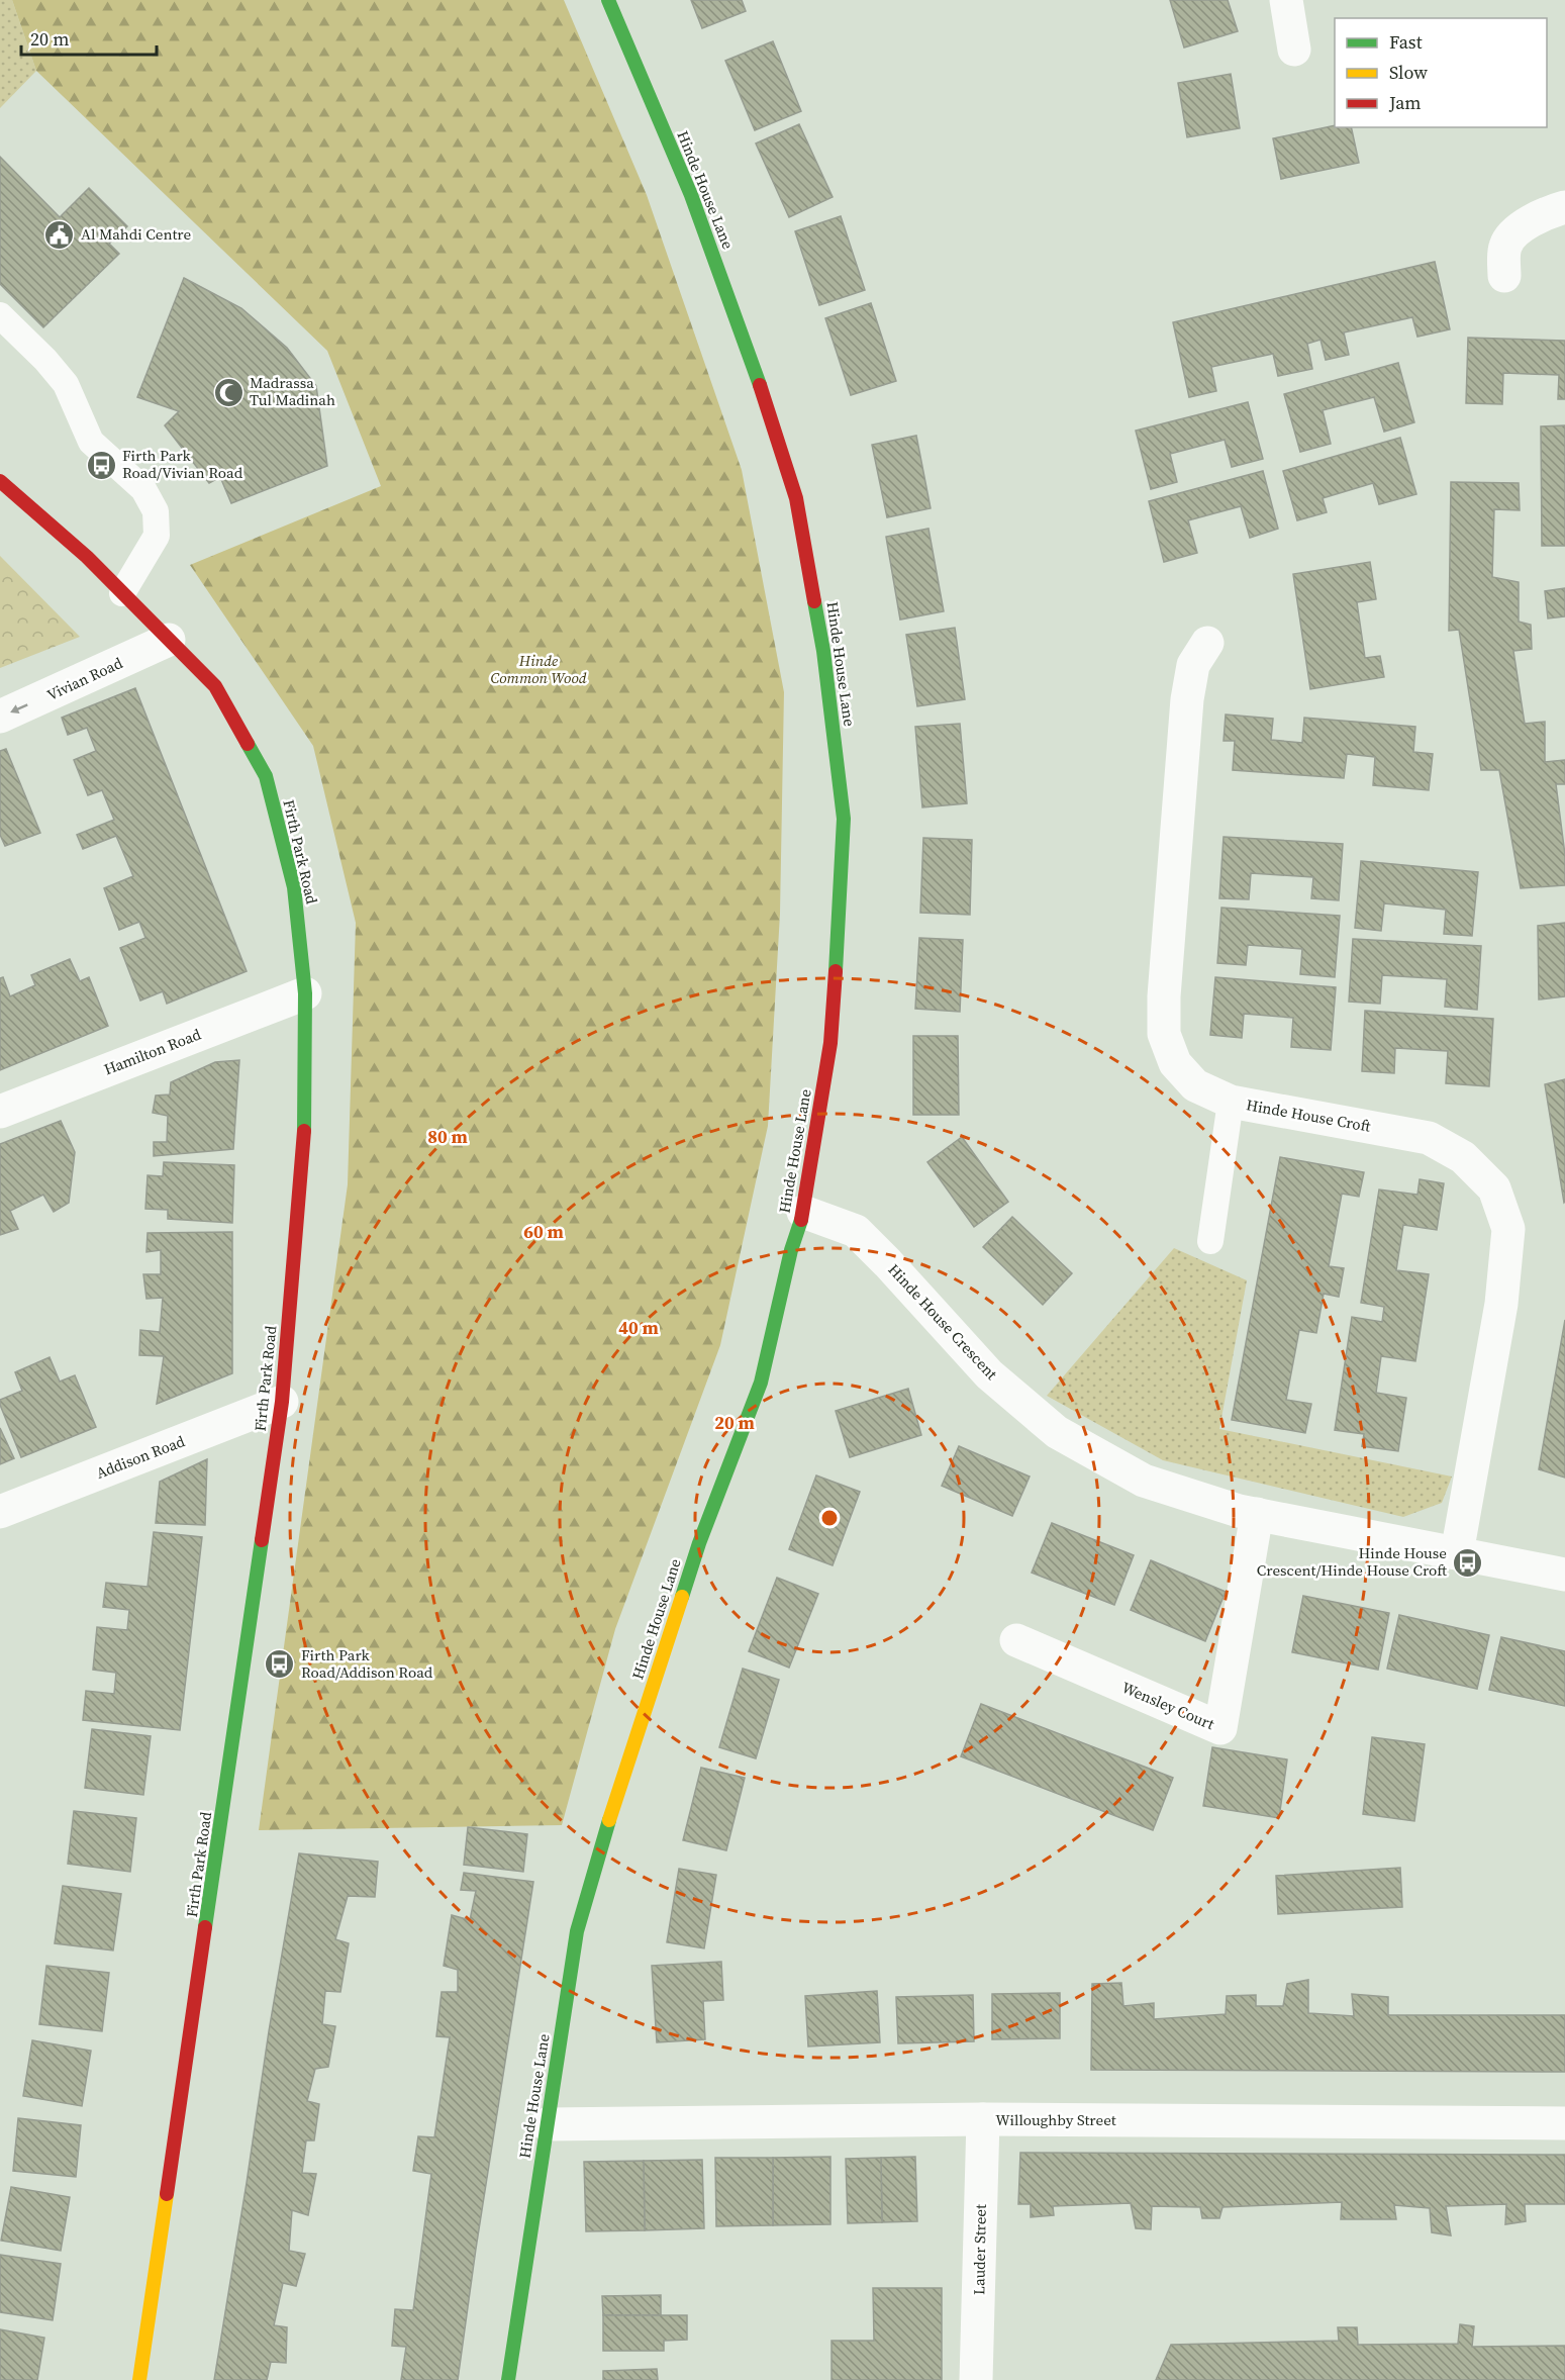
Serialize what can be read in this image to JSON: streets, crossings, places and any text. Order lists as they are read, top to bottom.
{
  "streets": {
    "street": [
      "Hinde House Lane",
      "Vivian Road",
      "Firth Park Road",
      "Hamilton Road",
      "Hinde House Croft",
      "Hinde House Crescent",
      "Addison Road",
      "Wensley Court",
      "Willoughby Street",
      "Lauder Street"
    ]
  },
  "crossings": [
    ["Hinde House Lane", "Hinde House Crescent"],
    ["Hinde House Lane", "Willoughby Street"],
    ["Vivian Road", "Firth Park Road"],
    ["Firth Park Road", "Hamilton Road"],
    ["Firth Park Road", "Addison Road"],
    ["Hinde House Croft", "Hinde House Crescent"],
    ["Hinde House Crescent", "Wensley Court"],
    ["Willoughby Street", "Lauder Street"]
  ],
  "one_way": ["Vivian Road"],
  "parks": ["Hinde Common Wood"],
  "places": {
    "public building": ["Al Mahdi Centre"],
    "mosque": ["Madrassa Tul Madinah"],
    "bus stop": ["Firth Park Road/Vivian Road", "Hinde House Crescent/Hinde House Croft", "Firth Park Road/Addison Road"]
  },
  "legend": ["Fast", "Slow", "Jam"],
  "scale_bar": "20 m",
  "rings": [
    "80 m",
    "60 m",
    "40 m",
    "20 m"
  ]
}
